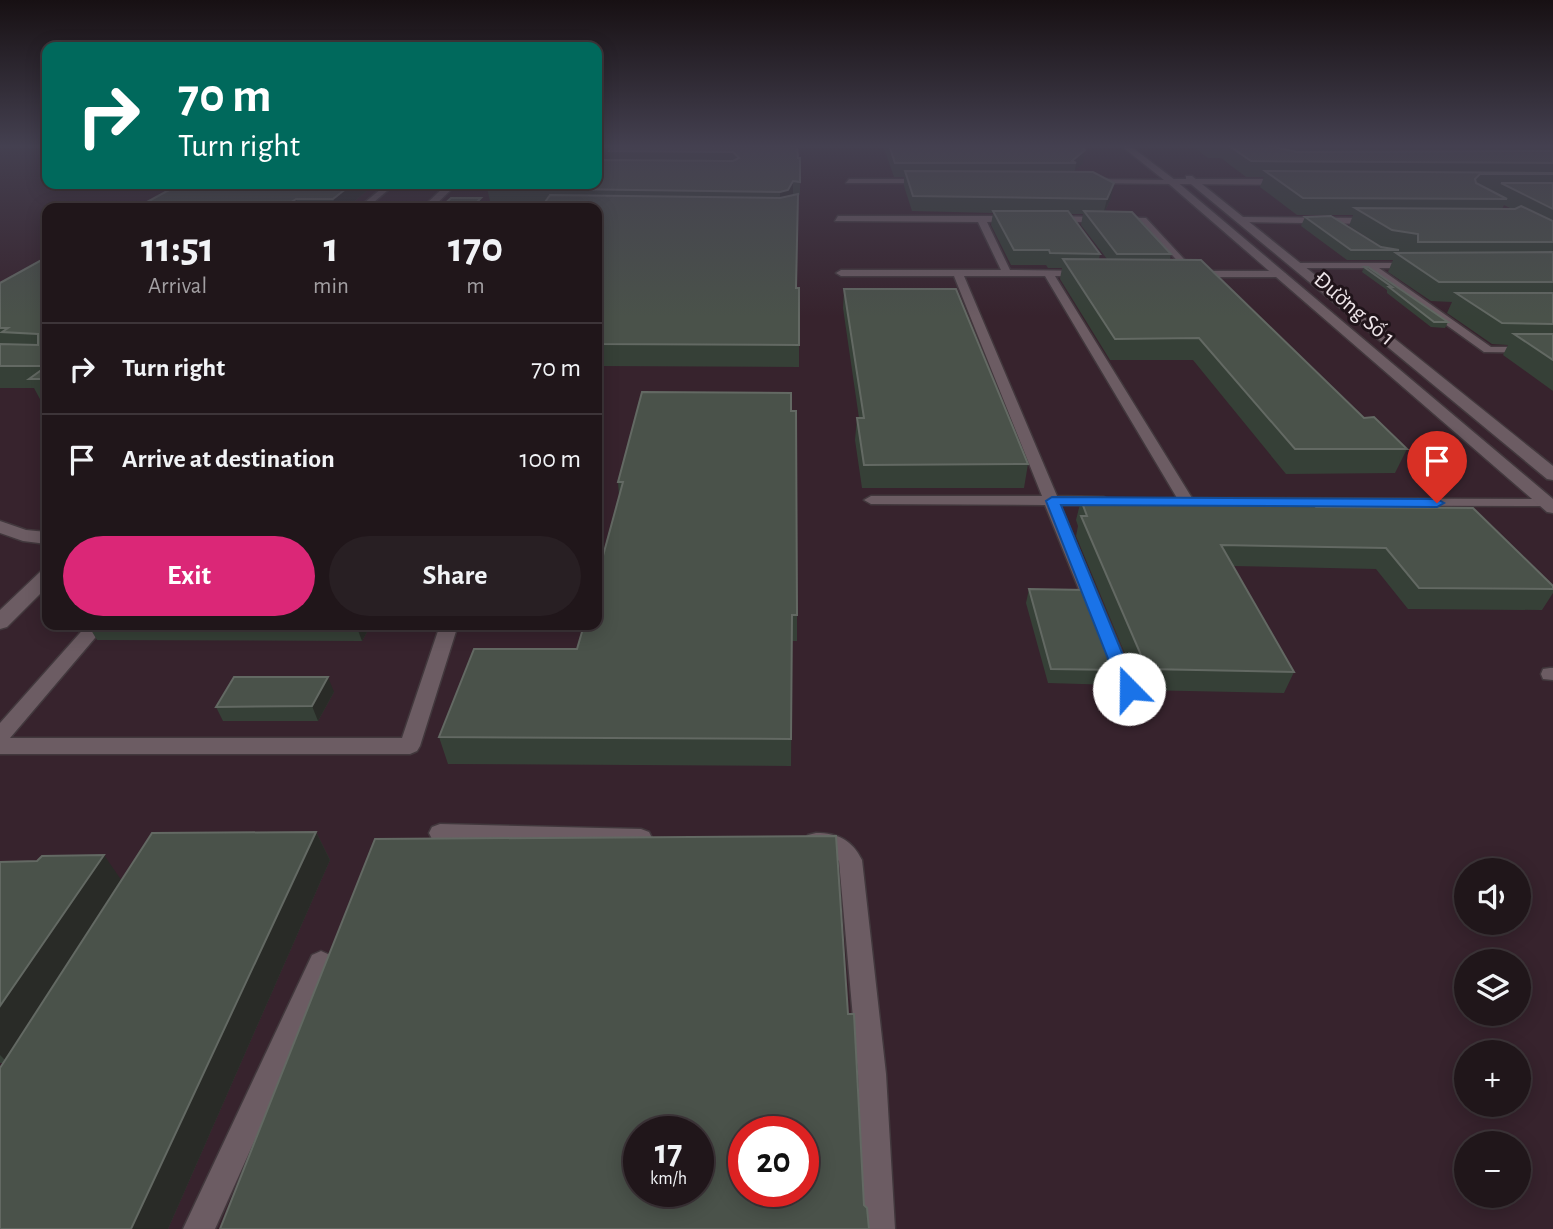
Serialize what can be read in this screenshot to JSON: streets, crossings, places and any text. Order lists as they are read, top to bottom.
{
  "streets": {
    "street": ["Đường Số 1"]
  },
  "page": {
    "turn": ["70 m", "Turn right"],
    "eta": [
      "11:51",
      "Arrival",
      "1",
      "min",
      "170",
      "m"
    ],
    "list": [
      {
        "name": "Turn right",
        "value": "70 m"
      },
      {
        "name": "Arrive at destination",
        "value": "100 m"
      }
    ],
    "buttons": ["Exit", "Share"],
    "map_buttons": ["+", "−"],
    "speed": "17 km/h",
    "limit": "20"
  }
}
